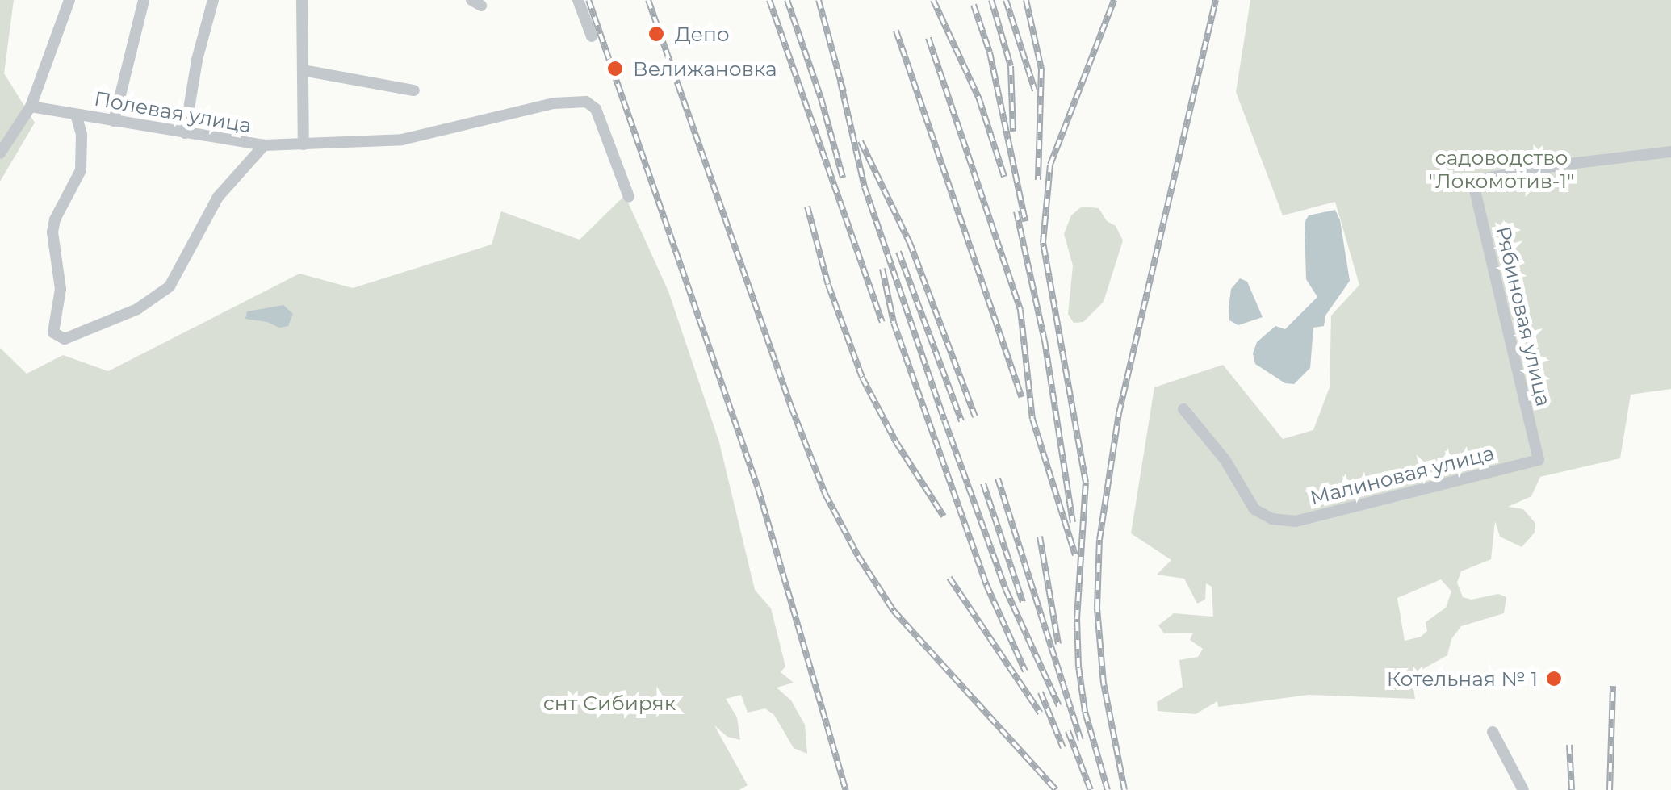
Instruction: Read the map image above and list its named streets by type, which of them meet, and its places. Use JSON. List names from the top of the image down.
{
  "streets": {
    "street": ["Полевая улица", "Рябиновая улица", "Малиновая улица"]
  },
  "crossings": [
    ["Рябиновая улица", "Малиновая улица"]
  ],
  "parks": ["садоводство \"Локомотив-1\"", "снт Сибиряк"],
  "places": ["Депо", "Велижановка", "Котельная № 1"]
}
